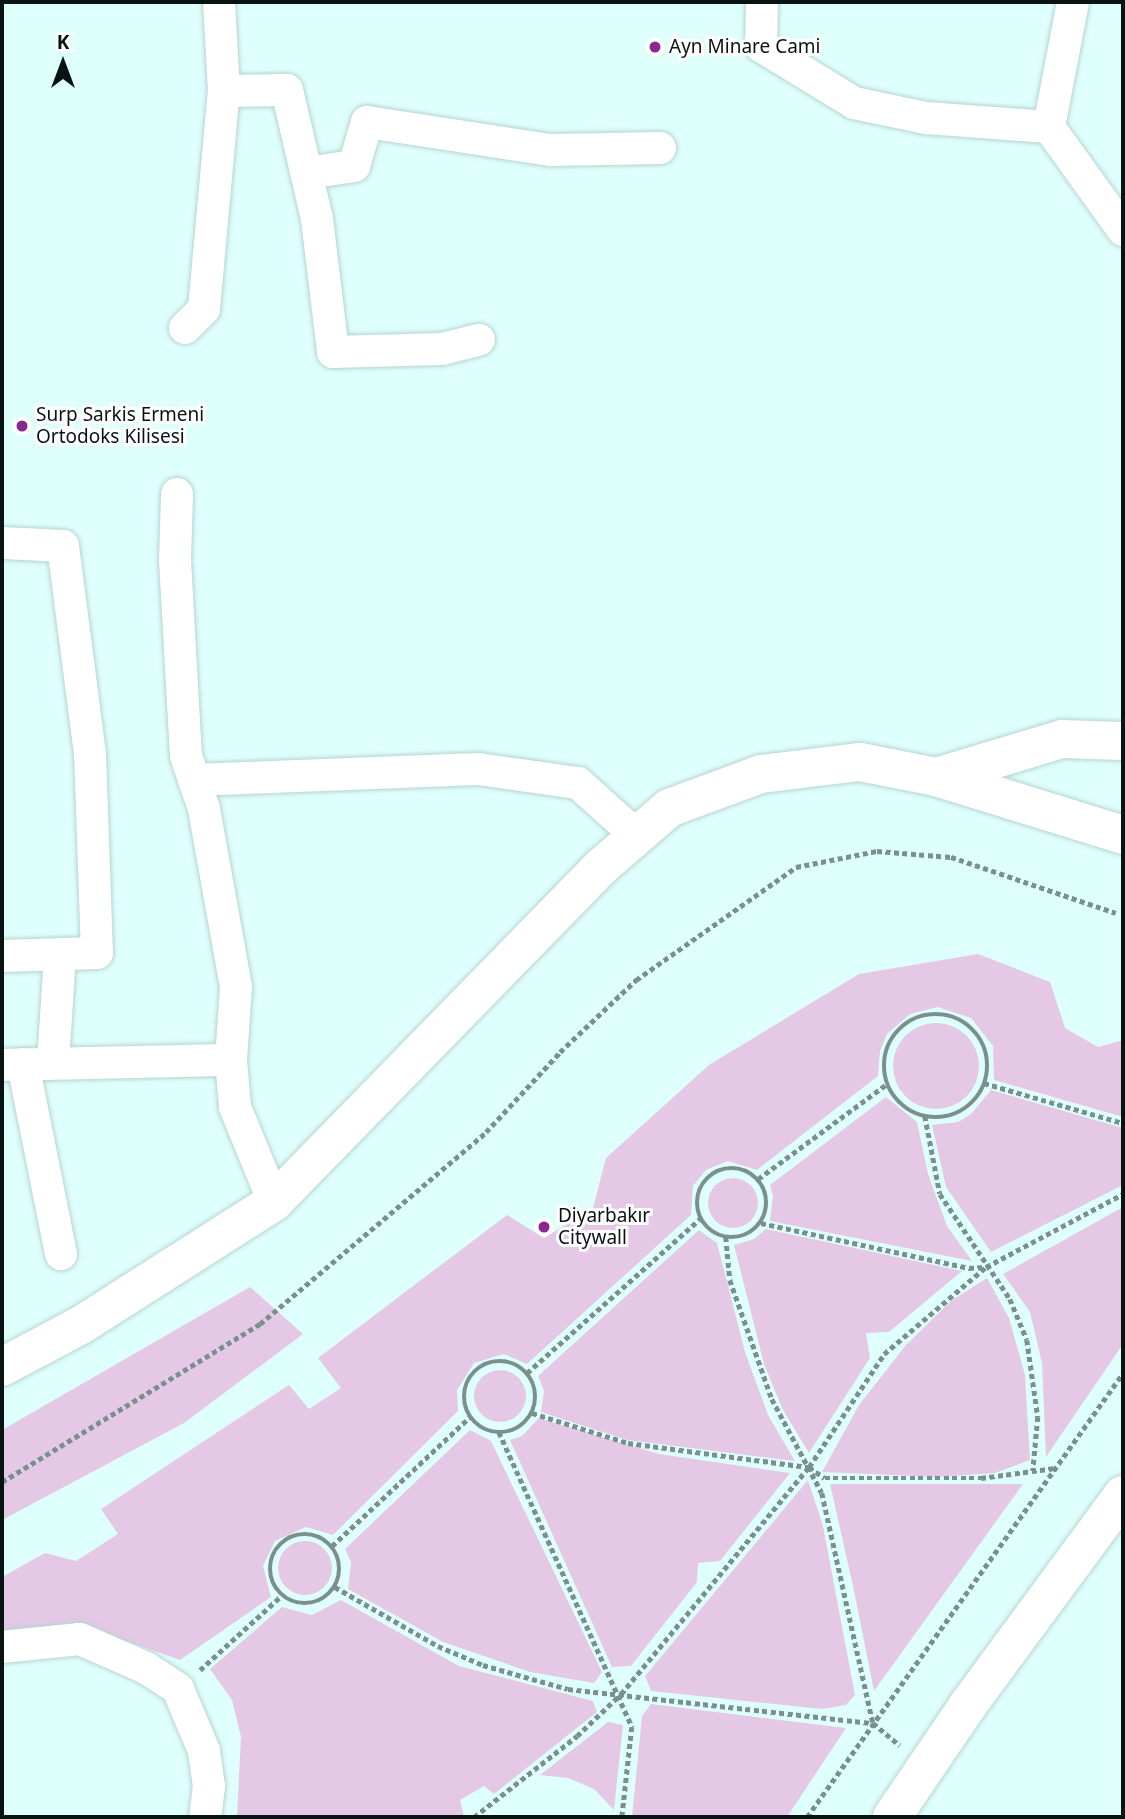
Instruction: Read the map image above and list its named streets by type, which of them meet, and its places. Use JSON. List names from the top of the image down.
{
  "places": ["Ayn Minare Cami", "Surp Sarkis Ermeni Ortodoks Kilisesi", "Diyarbakır Citywall"],
  "north": "top"
}
